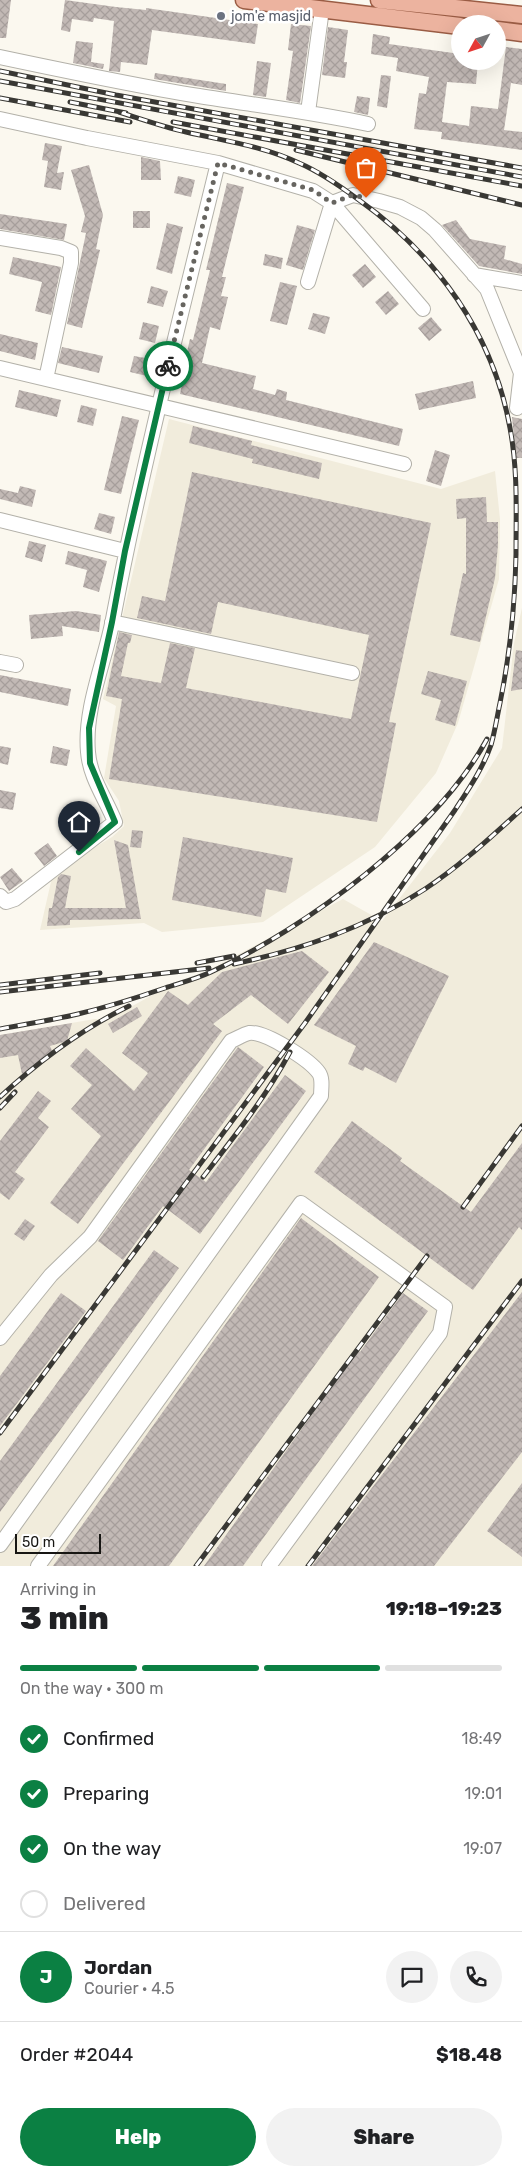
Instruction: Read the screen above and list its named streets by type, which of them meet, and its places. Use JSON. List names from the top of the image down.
{
  "places": ["jom'e masjid"],
  "scale_bar": "50 m",
  "north": "bottom left",
  "page": {
    "scale": "50 m",
    "heading": ["3 min", "Arriving in", "19:18–19:23"],
    "panel": [
      "Jordan",
      "Courier · 4.5",
      "Order #2044",
      "$18.48"
    ],
    "bar": "On the way · 300 m",
    "list": [
      ["Confirmed", "18:49"],
      ["Preparing", "19:01"],
      ["On the way", "19:07"],
      "Delivered"
    ],
    "round": "J",
    "buttons": ["Help", "Share"]
  }
}
